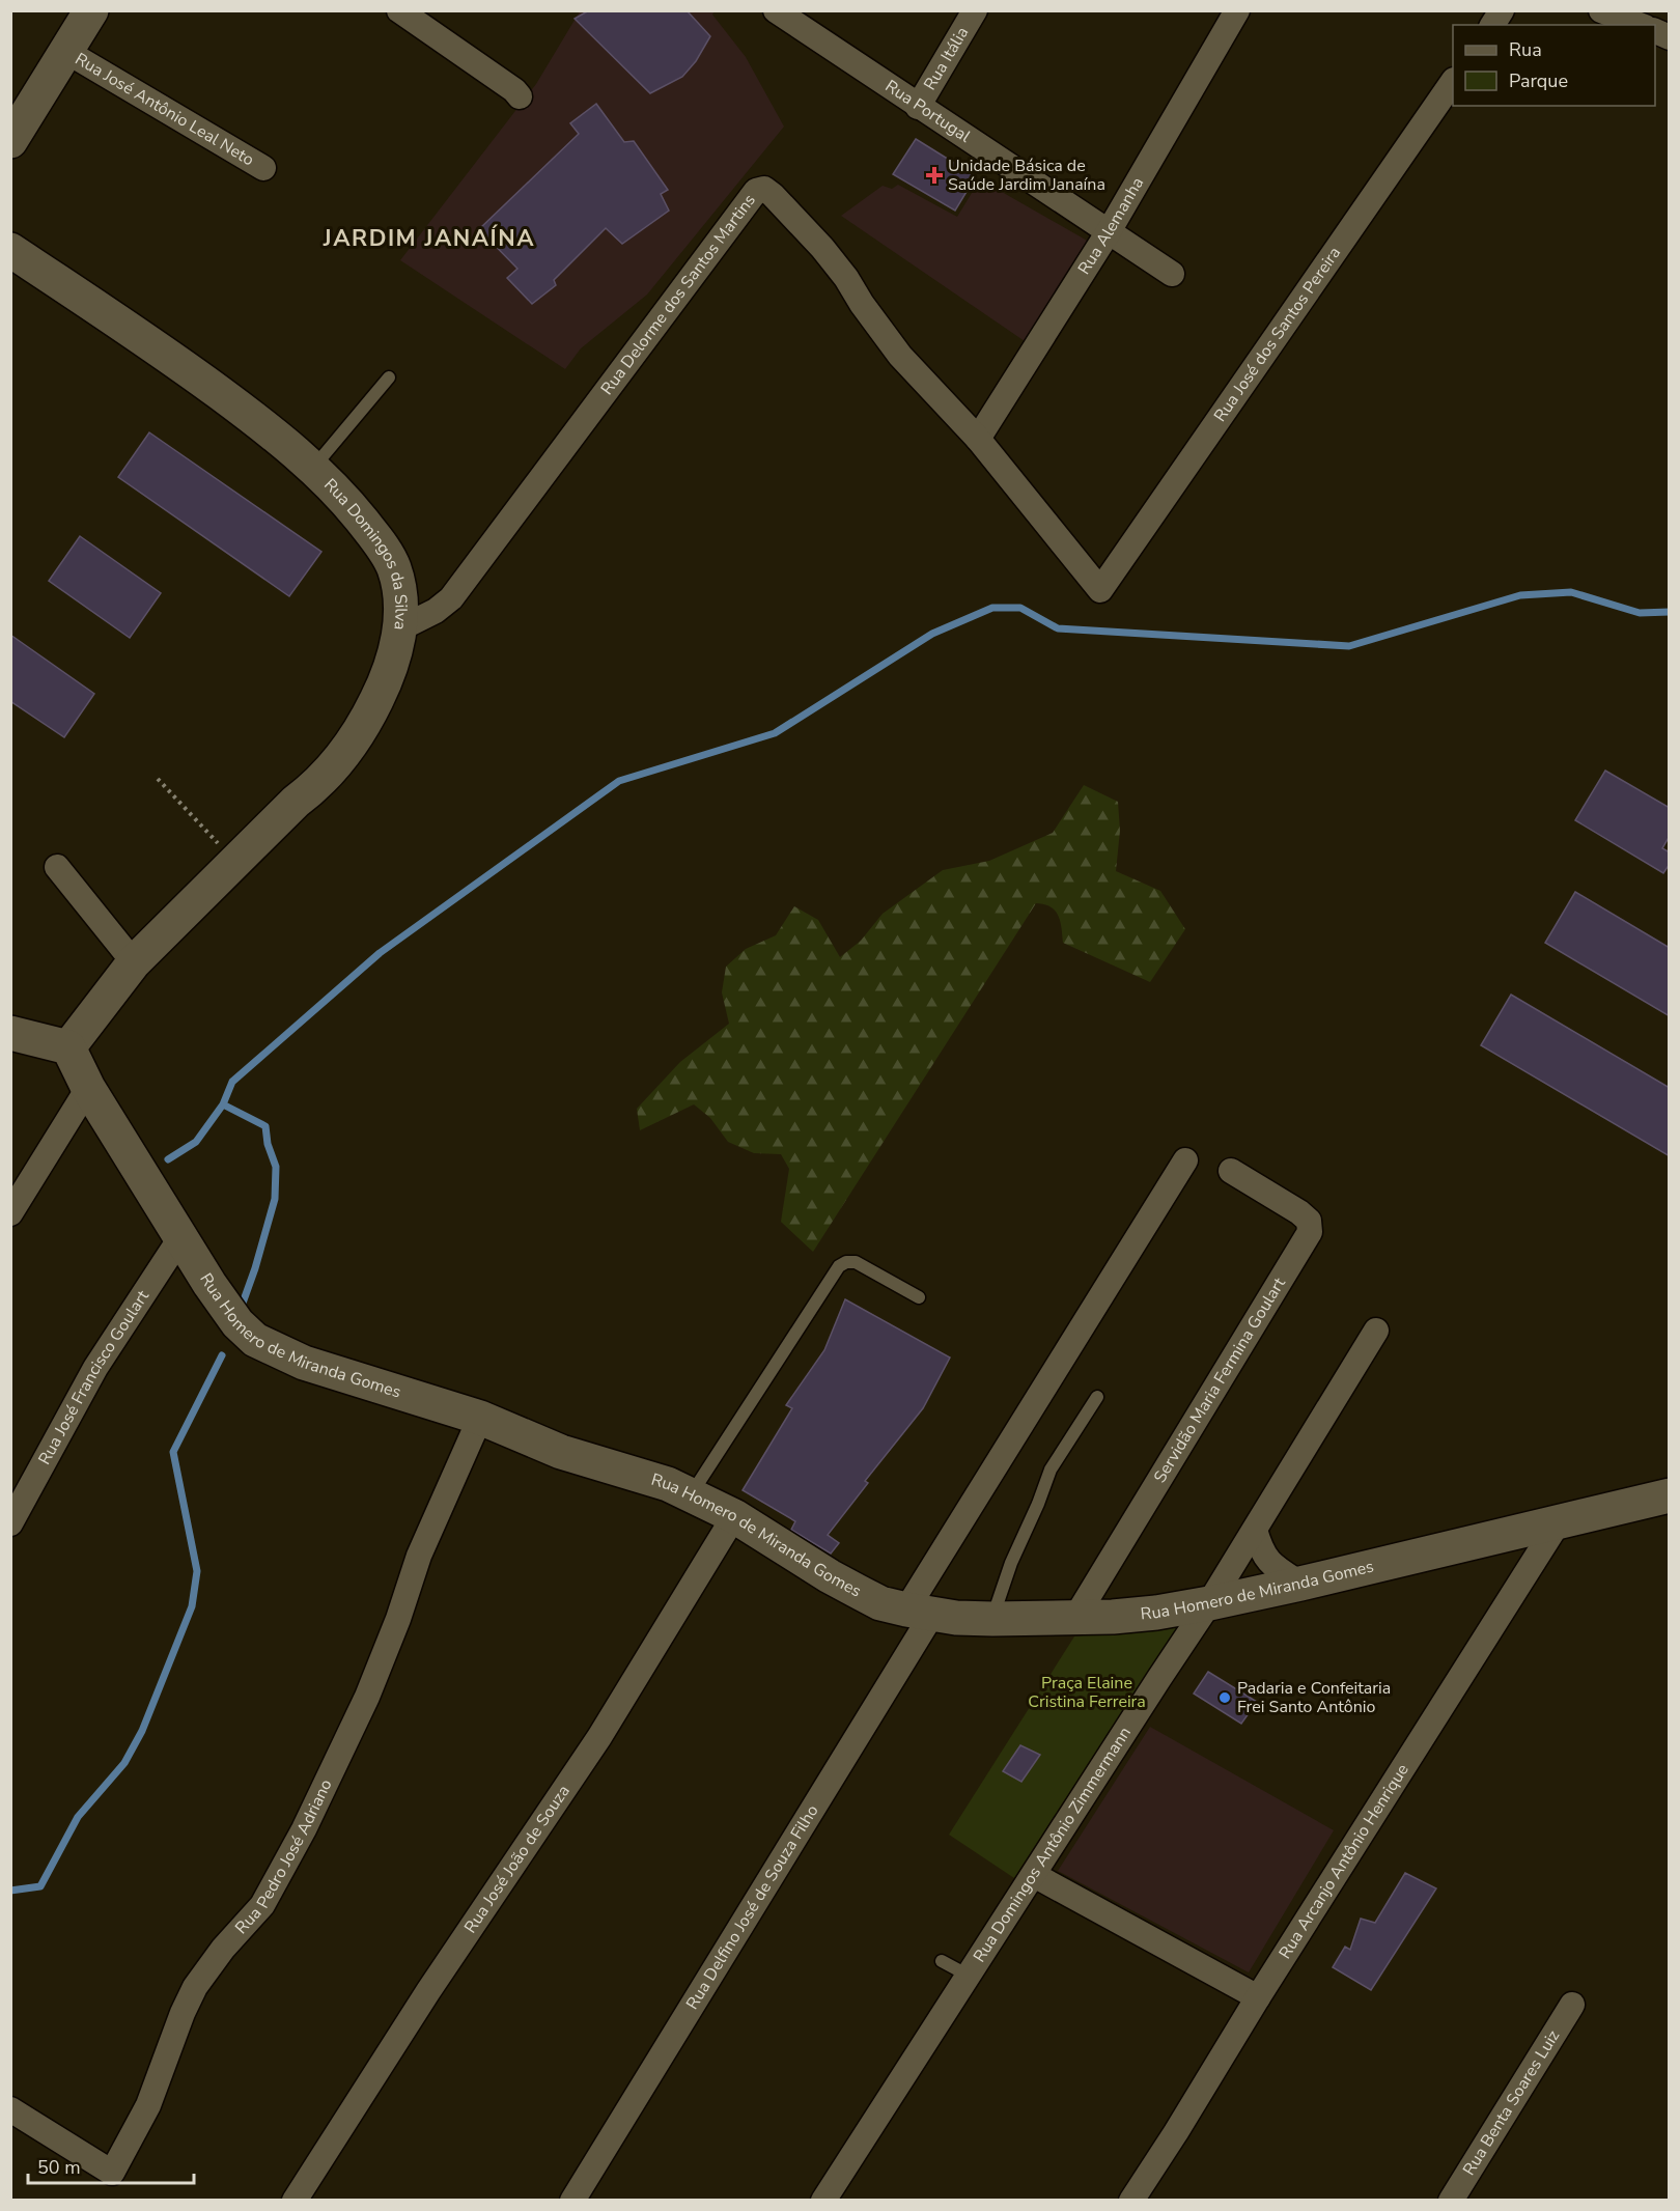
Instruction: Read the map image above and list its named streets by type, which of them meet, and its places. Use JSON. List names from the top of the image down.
{
  "streets": {
    "street": [
      "Rua Itália",
      "Rua José Antônio Leal Neto",
      "Rua Portugal",
      "Rua Alemanha",
      "Rua Delorme dos Santos Martins",
      "Rua José dos Santos Pereira",
      "Rua Domingos da Silva",
      "Rua Homero de Miranda Gomes",
      "Rua José Francisco Goulart",
      "Servidão Maria Fermina Goulart",
      "Rua Domingos Antônio Zimmermann",
      "Rua Pedro José Adriano",
      "Rua José João de Souza",
      "Rua Arcanjo Antônio Henrique",
      "Rua Delfino José de Souza Filho",
      "Rua Benta Soares Luiz"
    ]
  },
  "crossings": [
    ["Rua Itália", "Rua Portugal"],
    ["Rua Portugal", "Rua Alemanha"],
    ["Rua Alemanha", "Rua Delorme dos Santos Martins"],
    ["Rua Delorme dos Santos Martins", "Rua José dos Santos Pereira"],
    ["Rua Delorme dos Santos Martins", "Rua Domingos da Silva"],
    ["Rua Domingos da Silva", "Rua Homero de Miranda Gomes"],
    ["Rua Homero de Miranda Gomes", "Rua José Francisco Goulart"],
    ["Rua Homero de Miranda Gomes", "Servidão Maria Fermina Goulart"],
    ["Rua Homero de Miranda Gomes", "Rua Domingos Antônio Zimmermann"],
    ["Rua Homero de Miranda Gomes", "Rua Pedro José Adriano"],
    ["Rua Homero de Miranda Gomes", "Rua José João de Souza"],
    ["Rua Homero de Miranda Gomes", "Rua Arcanjo Antônio Henrique"],
    ["Rua Homero de Miranda Gomes", "Rua Delfino José de Souza Filho"]
  ],
  "districts": ["JARDIM JANAÍNA"],
  "parks": ["Praça Elaine Cristina Ferreira"],
  "places": {
    "health": ["Unidade Básica de Saúde Jardim Janaína"],
    "other": ["Padaria e Confeitaria Frei Santo Antônio"]
  },
  "legend": ["Rua", "Parque"],
  "scale_bar": "50 m"
}
